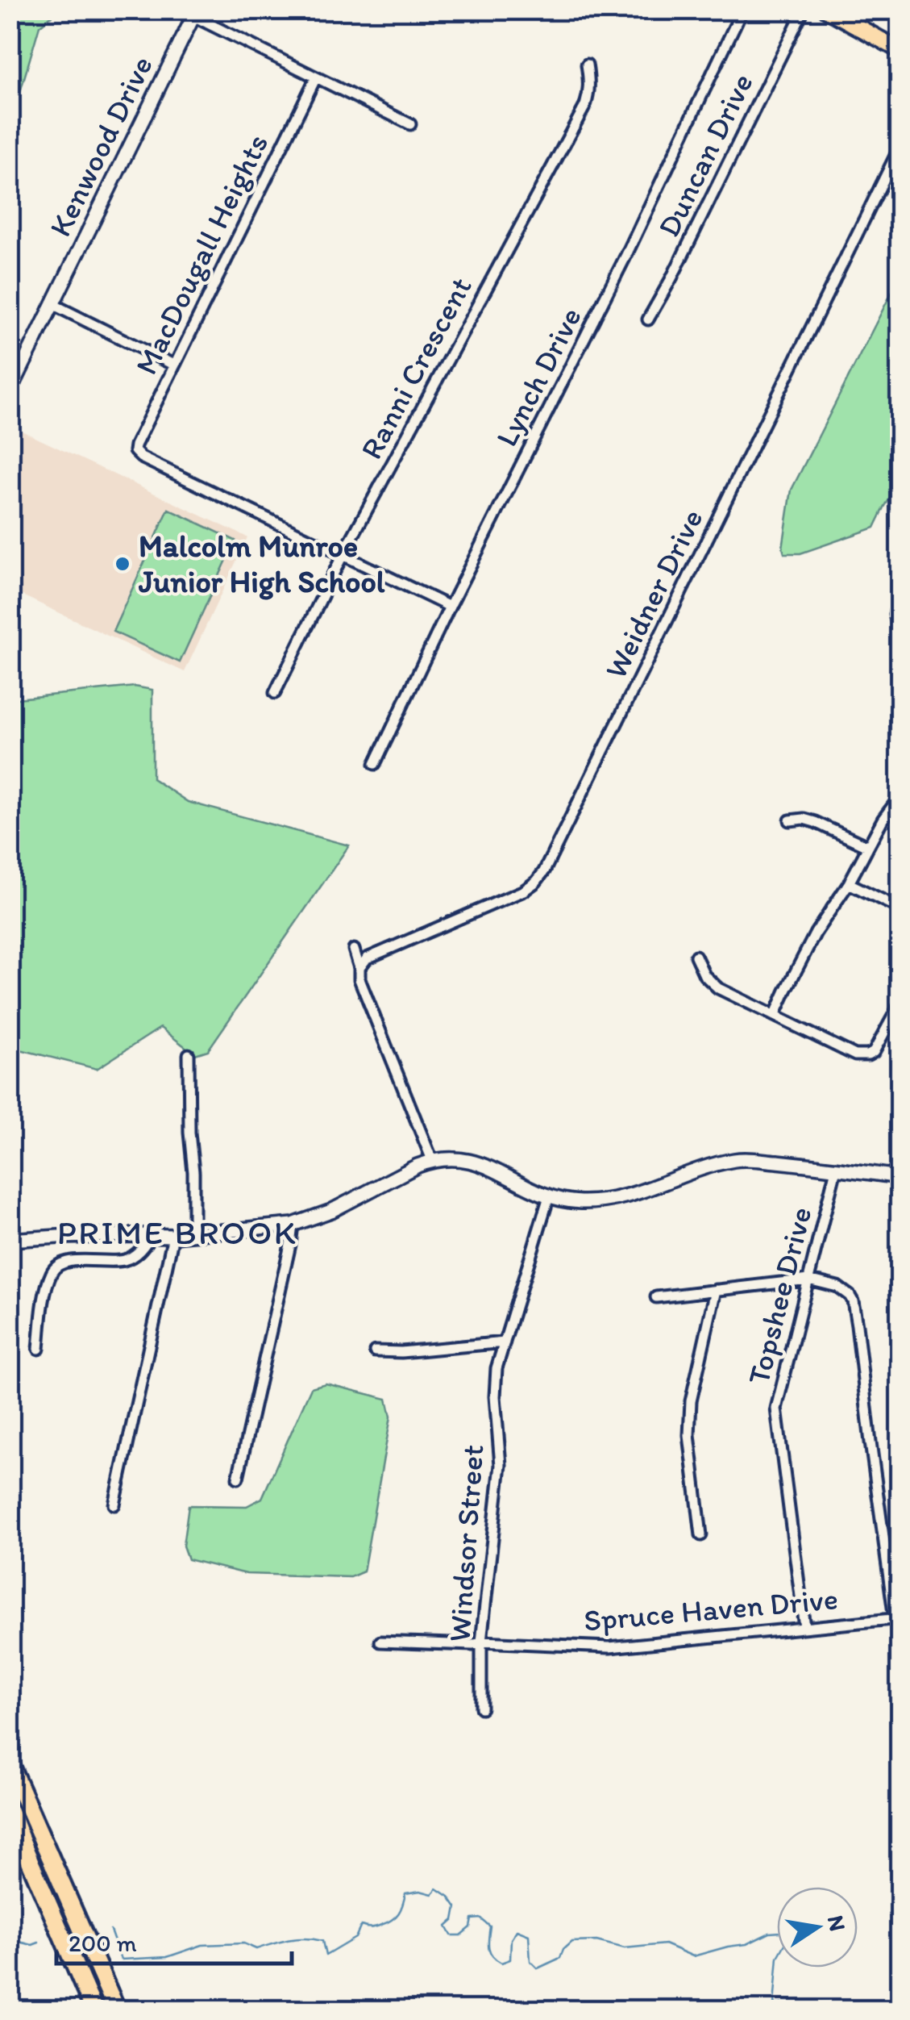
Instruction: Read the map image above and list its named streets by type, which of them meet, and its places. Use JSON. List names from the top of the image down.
{
  "streets": {
    "main road": ["Kenwood Drive"],
    "street": [
      "Duncan Drive",
      "MacDougall Heights",
      "Ranni Crescent",
      "Lynch Drive",
      "Weidner Drive",
      "Topshee Drive",
      "Windsor Street",
      "Spruce Haven Drive"
    ]
  },
  "crossings": [
    ["MacDougall Heights", "Ranni Crescent"],
    ["Topshee Drive", "Spruce Haven Drive"],
    ["Windsor Street", "Spruce Haven Drive"]
  ],
  "districts": ["PRIME BROOK"],
  "places": ["Malcolm Munroe Junior High School"],
  "scale_bar": "200 m",
  "north": "right"
}
